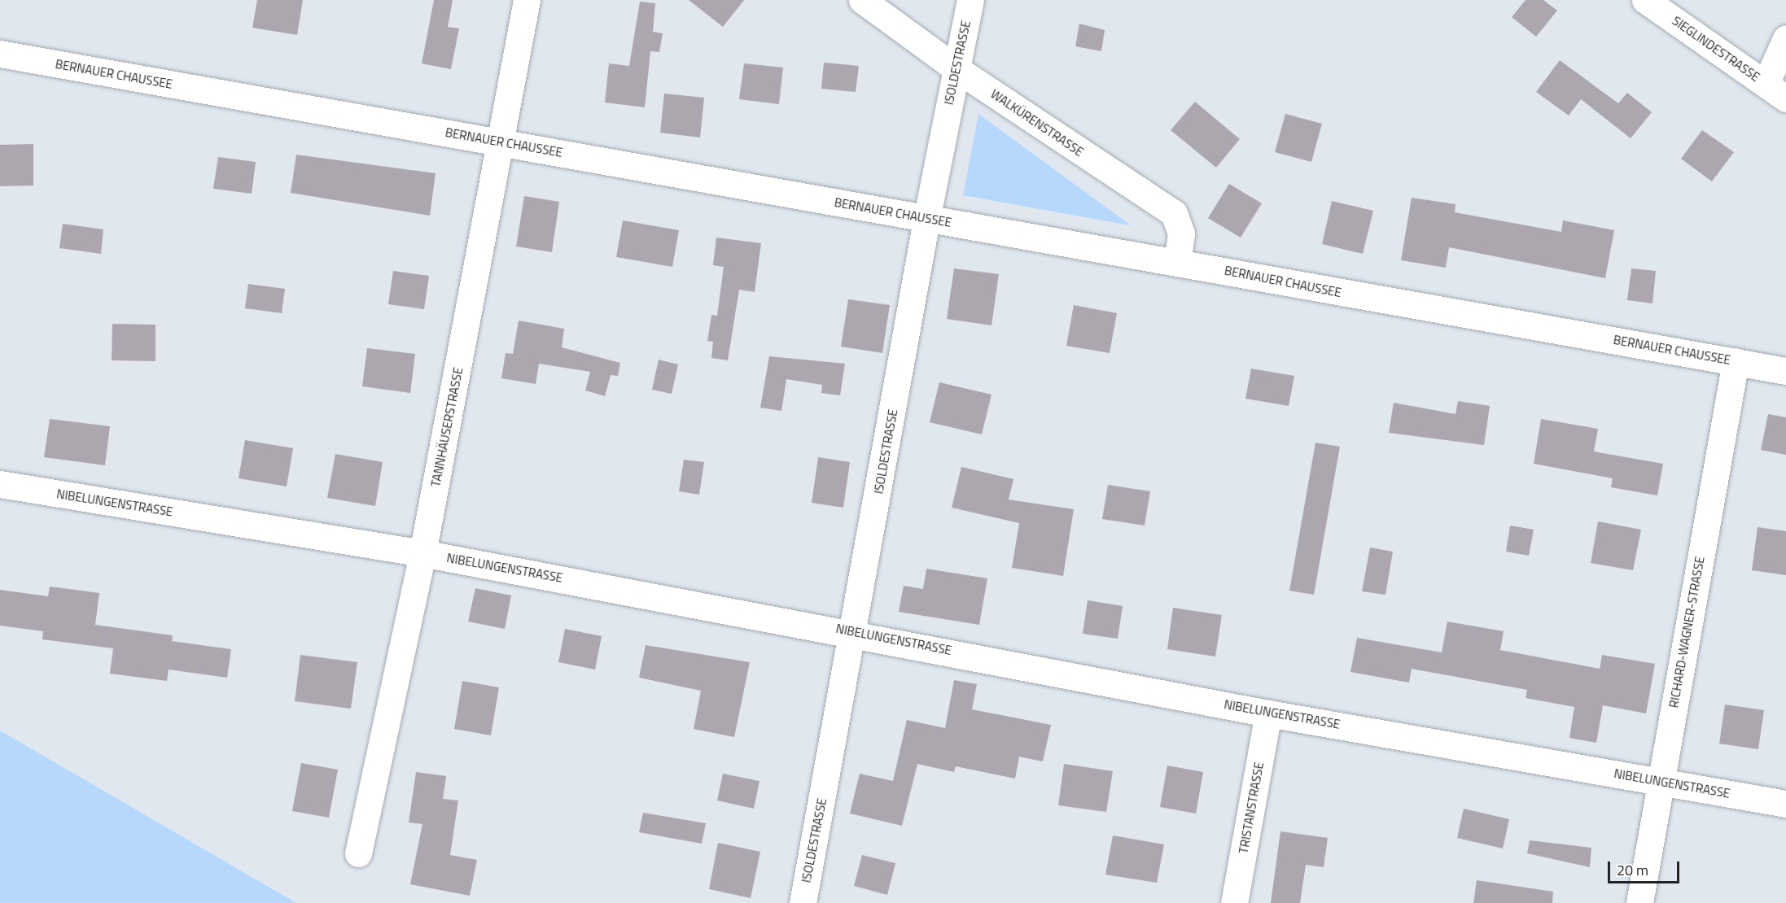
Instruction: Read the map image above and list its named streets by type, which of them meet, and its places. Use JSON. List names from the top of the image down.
{
  "streets": {
    "street": [
      "SIEGLINDESTRASSE",
      "ISOLDESTRASSE",
      "BERNAUER CHAUSSEE",
      "WALKÜRENSTRASSE",
      "TANNHÄUSERSTRASSE",
      "NIBELUNGENSTRASSE",
      "RICHARD-WAGNER-STRASSE",
      "TRISTANSTRASSE"
    ]
  },
  "crossings": [
    ["ISOLDESTRASSE", "BERNAUER CHAUSSEE"],
    ["ISOLDESTRASSE", "WALKÜRENSTRASSE"],
    ["ISOLDESTRASSE", "NIBELUNGENSTRASSE"],
    ["BERNAUER CHAUSSEE", "WALKÜRENSTRASSE"],
    ["BERNAUER CHAUSSEE", "TANNHÄUSERSTRASSE"],
    ["BERNAUER CHAUSSEE", "RICHARD-WAGNER-STRASSE"],
    ["TANNHÄUSERSTRASSE", "NIBELUNGENSTRASSE"],
    ["NIBELUNGENSTRASSE", "RICHARD-WAGNER-STRASSE"],
    ["NIBELUNGENSTRASSE", "TRISTANSTRASSE"]
  ],
  "scale_bar": "20 m"
}
